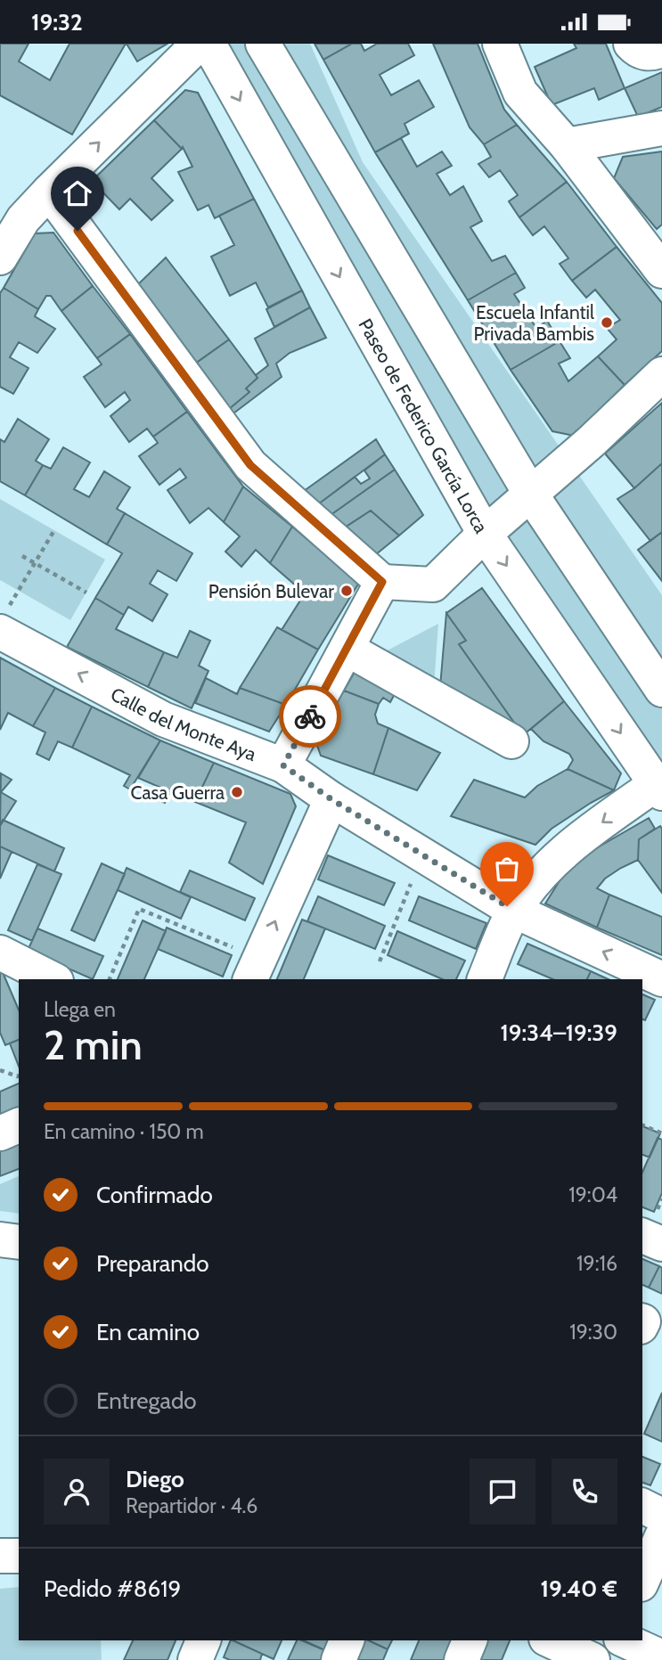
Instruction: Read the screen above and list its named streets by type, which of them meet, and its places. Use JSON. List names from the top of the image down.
{
  "streets": {
    "street": ["Paseo de Federico García Lorca", "Calle del Monte Aya"]
  },
  "places": ["Escuela Infantil Privada Bambis", "Pensión Bulevar", "Casa Guerra"],
  "page": {
    "status": "19:32",
    "heading": ["2 min", "Llega en", "19:34–19:39"],
    "panel": [
      "Diego",
      "Repartidor · 4.6",
      "Pedido #8619",
      "19.40 €"
    ],
    "bar": "En camino · 150 m",
    "list": [
      ["Confirmado", "19:04"],
      ["Preparando", "19:16"],
      ["En camino", "19:30"],
      "Entregado"
    ]
  }
}
